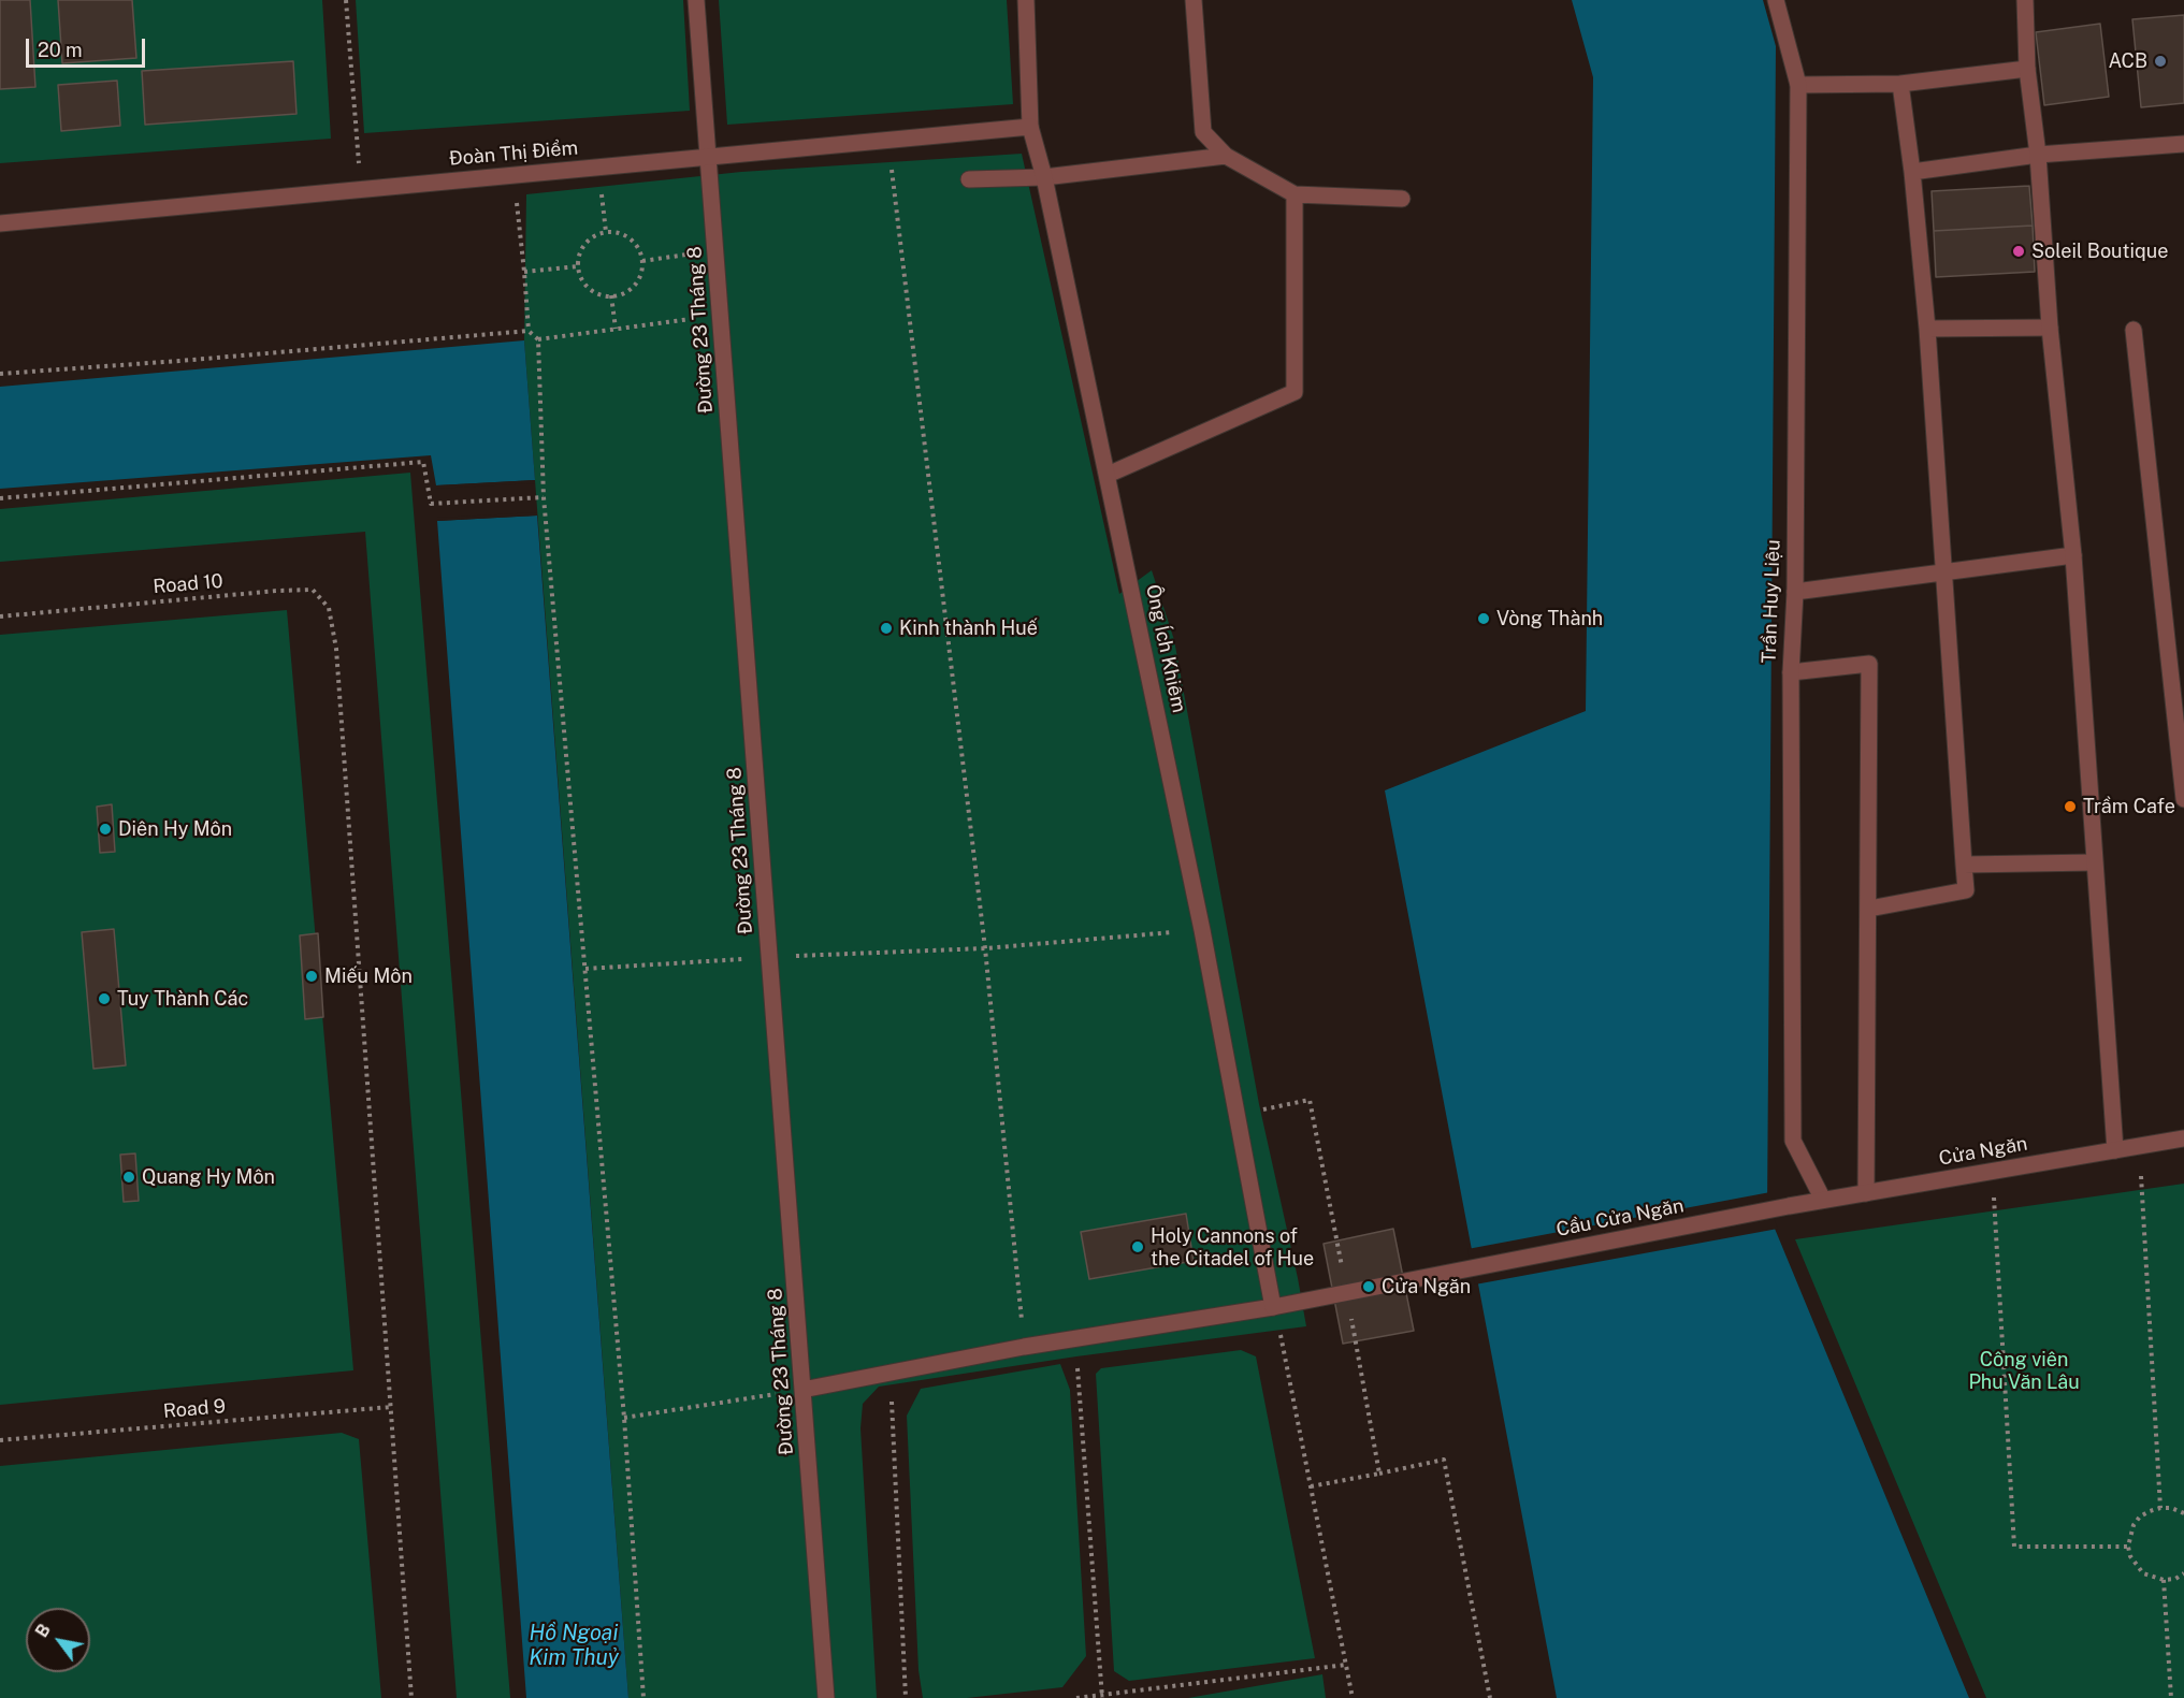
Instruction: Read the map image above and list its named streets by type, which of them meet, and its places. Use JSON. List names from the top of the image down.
{
  "streets": {
    "street": [
      "Đoàn Thị Điểm",
      "Đường 23 Tháng 8",
      "Trần Huy Liệu",
      "Ông Ích Khiêm",
      "Cửa Ngăn",
      "Cầu Cửa Ngăn"
    ],
    "path": ["Road 10", "Road 9"]
  },
  "crossings": [
    ["Đoàn Thị Điểm", "Đường 23 Tháng 8"],
    ["Đoàn Thị Điểm", "Ông Ích Khiêm"],
    ["Road 10", "Road 9"],
    ["Trần Huy Liệu", "Cửa Ngăn"],
    ["Ông Ích Khiêm", "Cầu Cửa Ngăn"],
    ["Cửa Ngăn", "Cầu Cửa Ngăn"]
  ],
  "water": ["Hồ Ngoại Kim Thuỷ"],
  "parks": ["Công viên Phu Văn Lâu"],
  "places": [
    "ACB",
    "Soleil Boutique",
    "Vòng Thành",
    "Kinh thành Huế",
    "Trầm Cafe",
    "Diên Hy Môn",
    "Miếu Môn",
    "Tuy Thành Các",
    "Quang Hy Môn",
    "Holy Cannons of the Citadel of Hue",
    "Cửa Ngăn"
  ],
  "scale_bar": "20 m",
  "north": "top left"
}
